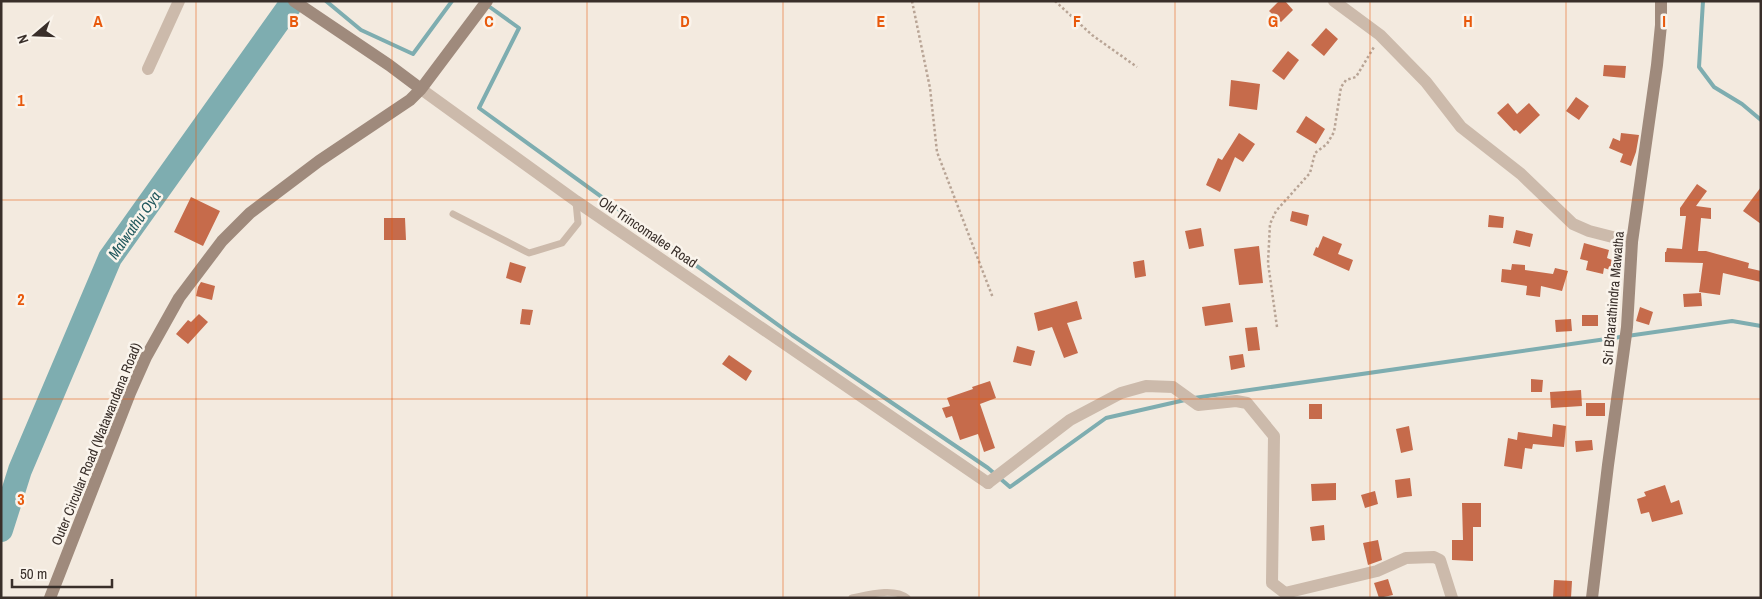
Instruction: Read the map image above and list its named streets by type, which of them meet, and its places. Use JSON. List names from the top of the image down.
{
  "streets": {
    "main road": ["Old Trincomalee Road", "Sri Bharathindra Mawatha", "Outer Circular Road (Watawandana Road)"]
  },
  "crossings": [
    ["Old Trincomalee Road", "Outer Circular Road (Watawandana Road)"]
  ],
  "water": ["Malwathu Oya"],
  "scale_bar": "50 m",
  "north": "left",
  "grid": {
    "columns": [
      "A",
      "B",
      "C",
      "D",
      "E",
      "F",
      "G",
      "H",
      "I"
    ],
    "rows": ["1", "2", "3"]
  }
}
